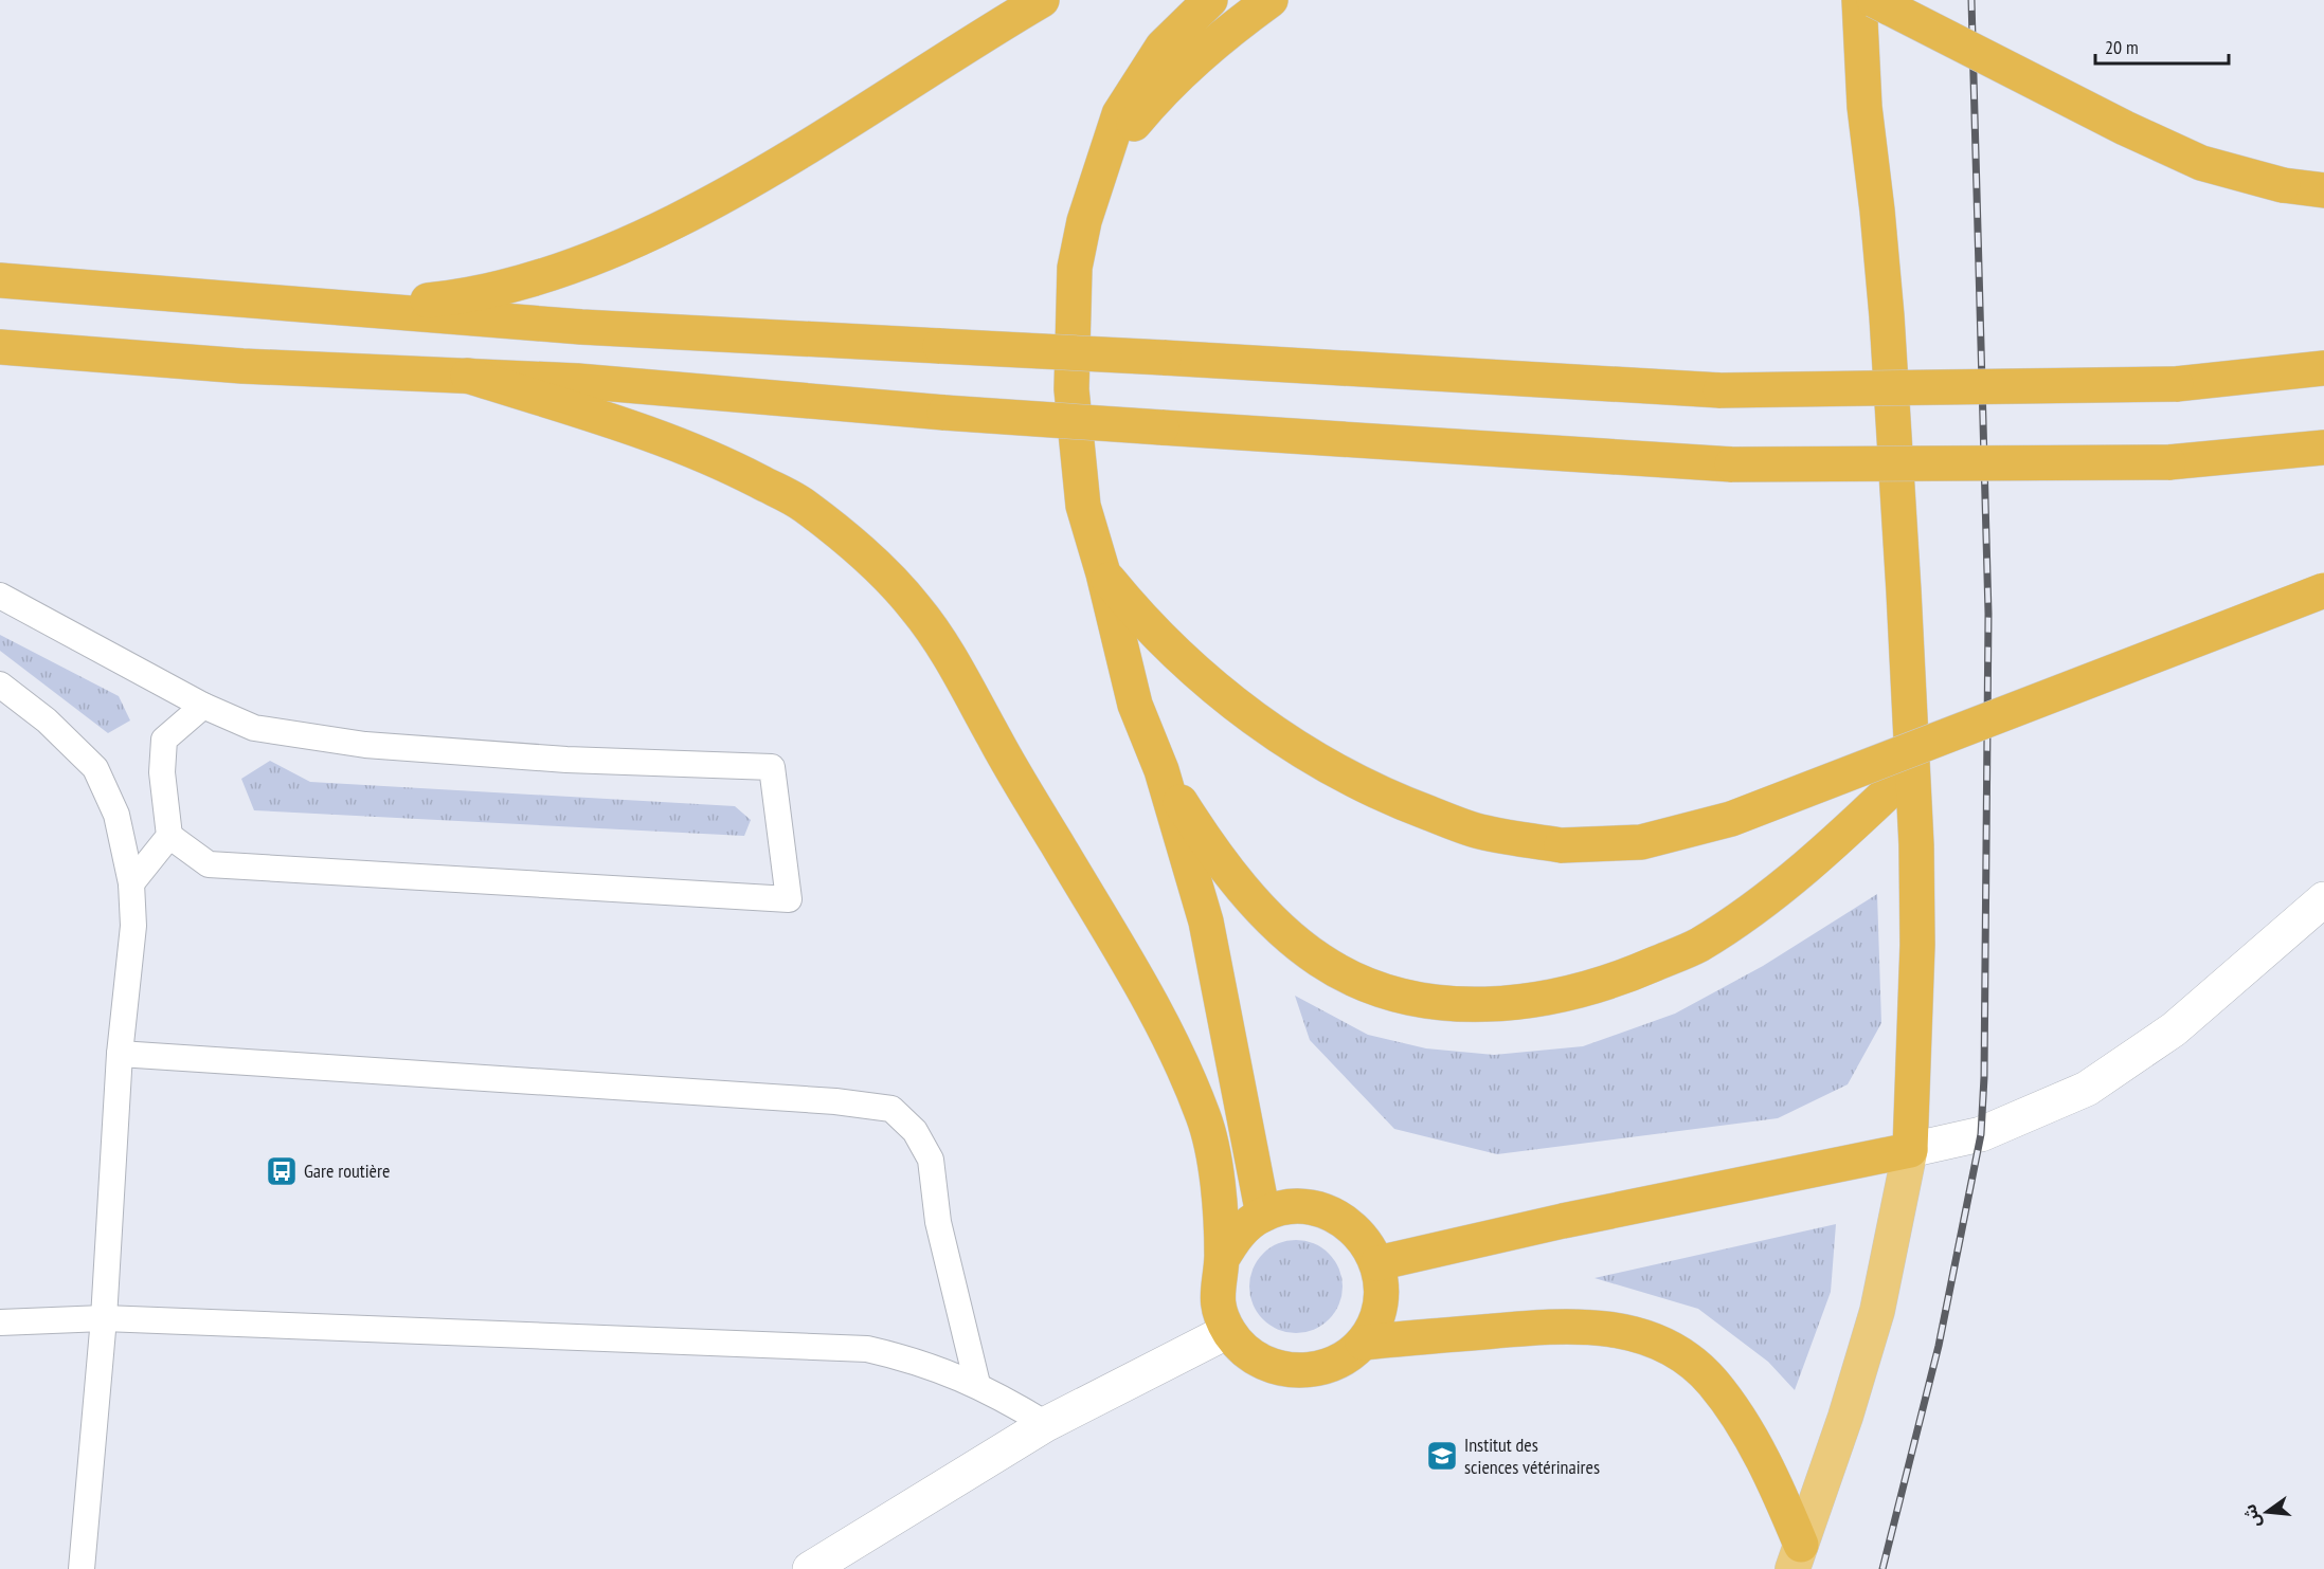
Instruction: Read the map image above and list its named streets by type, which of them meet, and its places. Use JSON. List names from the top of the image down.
{
  "places": {
    "bus stop": ["Gare routière"],
    "school or university": ["Institut des sciences vétérinaires"]
  },
  "scale_bar": "20 m",
  "north": "left"
}
